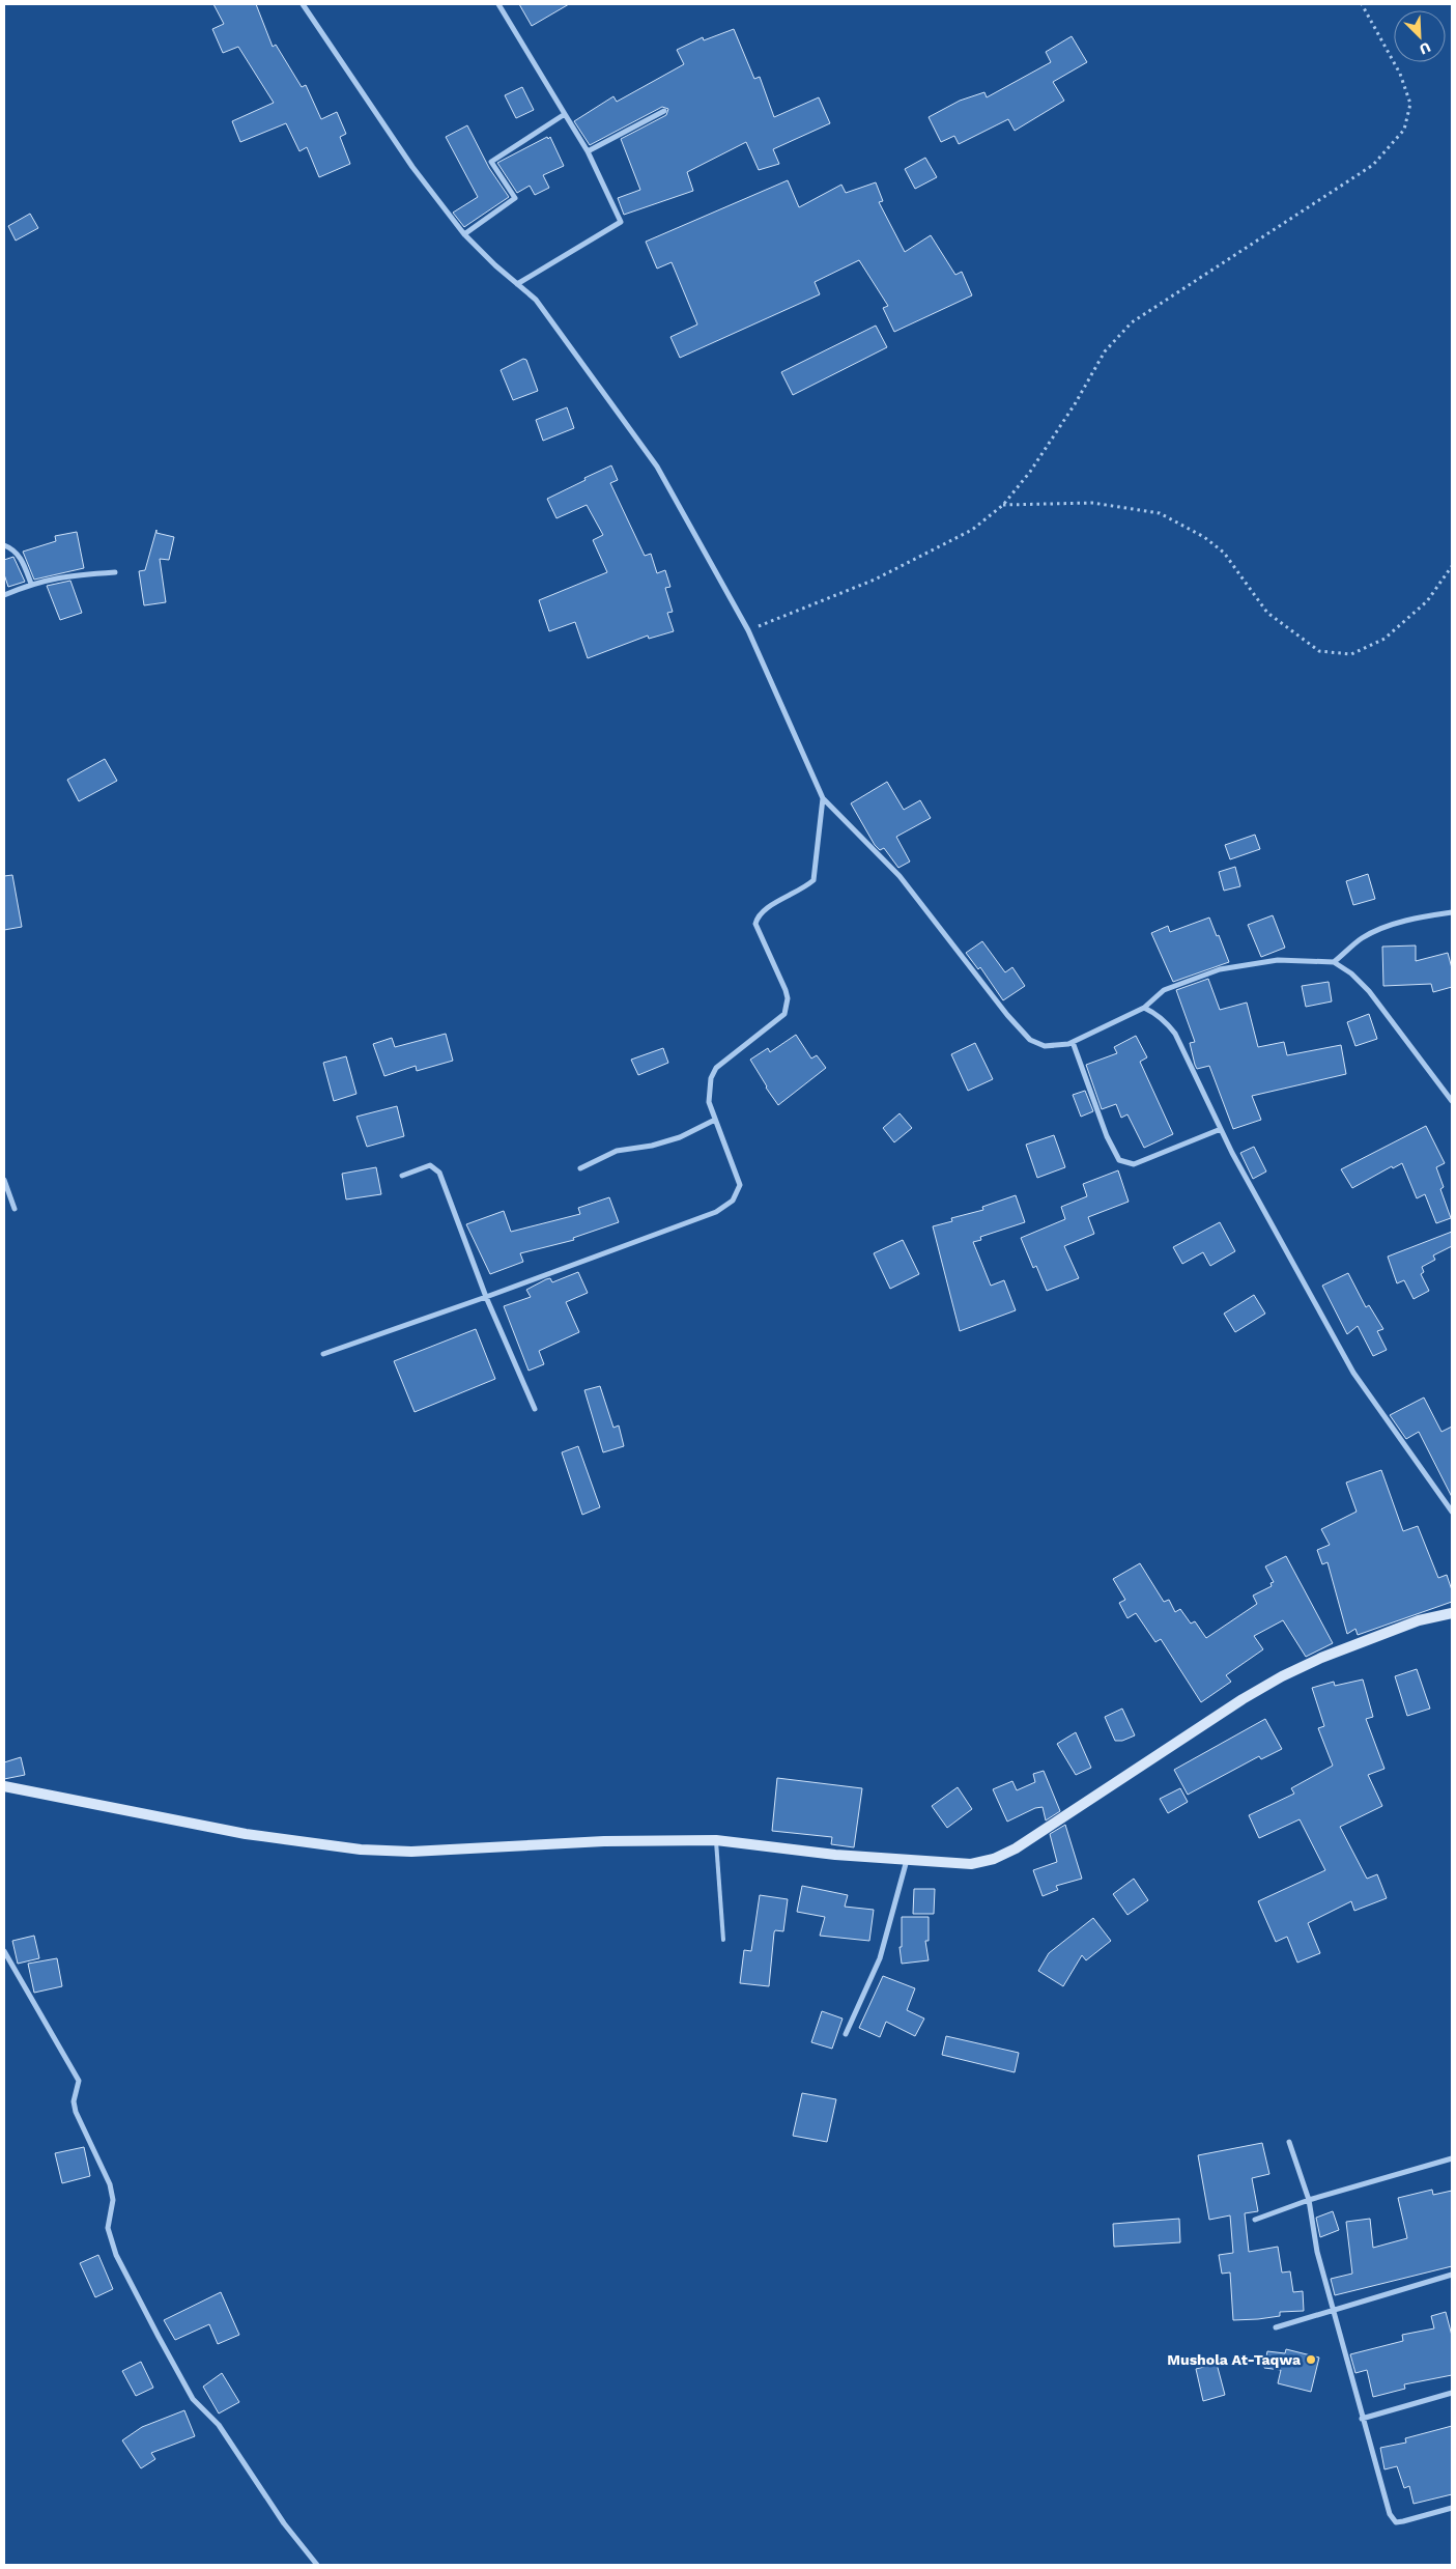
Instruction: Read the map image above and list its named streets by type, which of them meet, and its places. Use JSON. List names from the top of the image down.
{
  "places": ["Mushola At-Taqwa"],
  "north": "bottom right"
}
